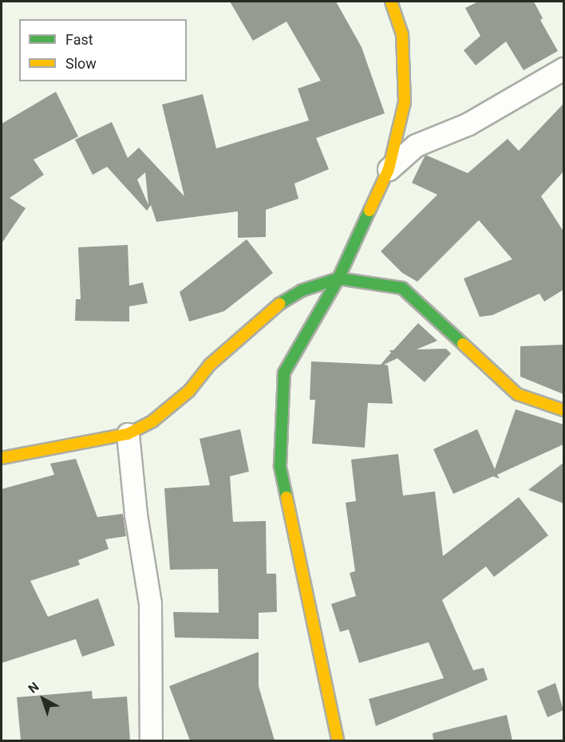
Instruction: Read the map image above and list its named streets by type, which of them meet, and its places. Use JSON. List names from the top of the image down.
{
  "legend": ["Fast", "Slow"],
  "north": "top left"
}
